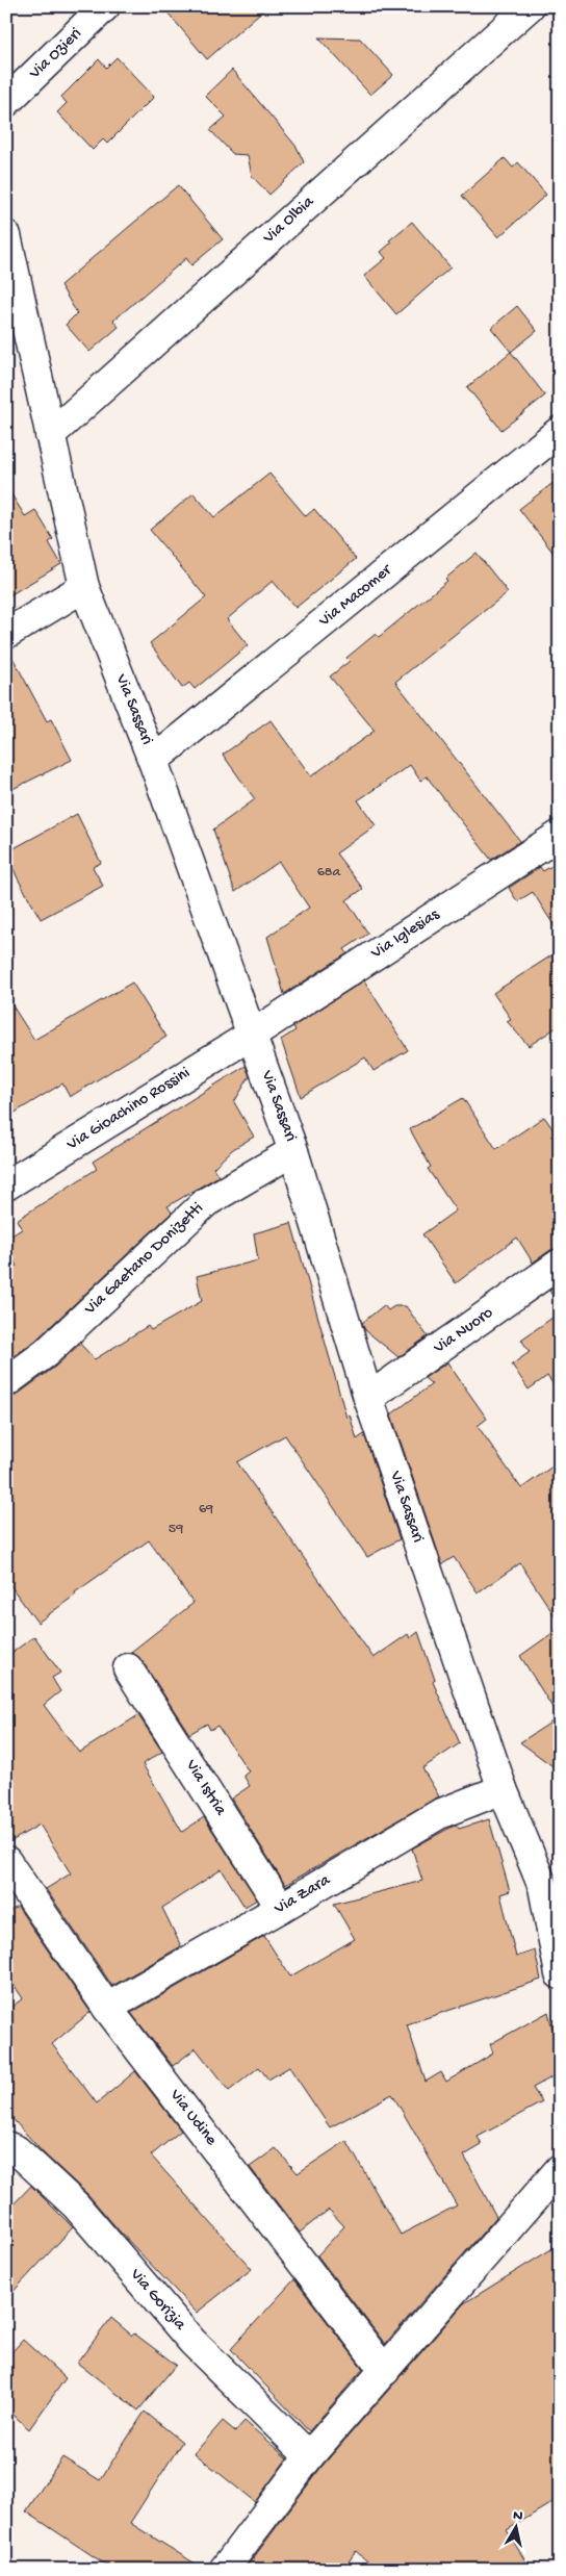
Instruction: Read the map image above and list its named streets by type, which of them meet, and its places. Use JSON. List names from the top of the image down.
{
  "streets": {
    "street": [
      "Via Ozieri",
      "Via Olbia",
      "Via Macomer",
      "Via Sassari",
      "Via Iglesias",
      "Via Gioachino Rossini",
      "Via Gaetano Donizetti",
      "Via Nuoro",
      "Via Istria",
      "Via Zara",
      "Via Udine",
      "Via Gorizia"
    ]
  },
  "crossings": [
    ["Via Olbia", "Via Sassari"],
    ["Via Macomer", "Via Sassari"],
    ["Via Sassari", "Via Iglesias"],
    ["Via Sassari", "Via Gioachino Rossini"],
    ["Via Sassari", "Via Gaetano Donizetti"],
    ["Via Sassari", "Via Nuoro"],
    ["Via Sassari", "Via Zara"],
    ["Via Iglesias", "Via Gioachino Rossini"],
    ["Via Istria", "Via Zara"],
    ["Via Zara", "Via Udine"]
  ],
  "house_numbers": ["68a", "69", "59"],
  "north": "top"
}
